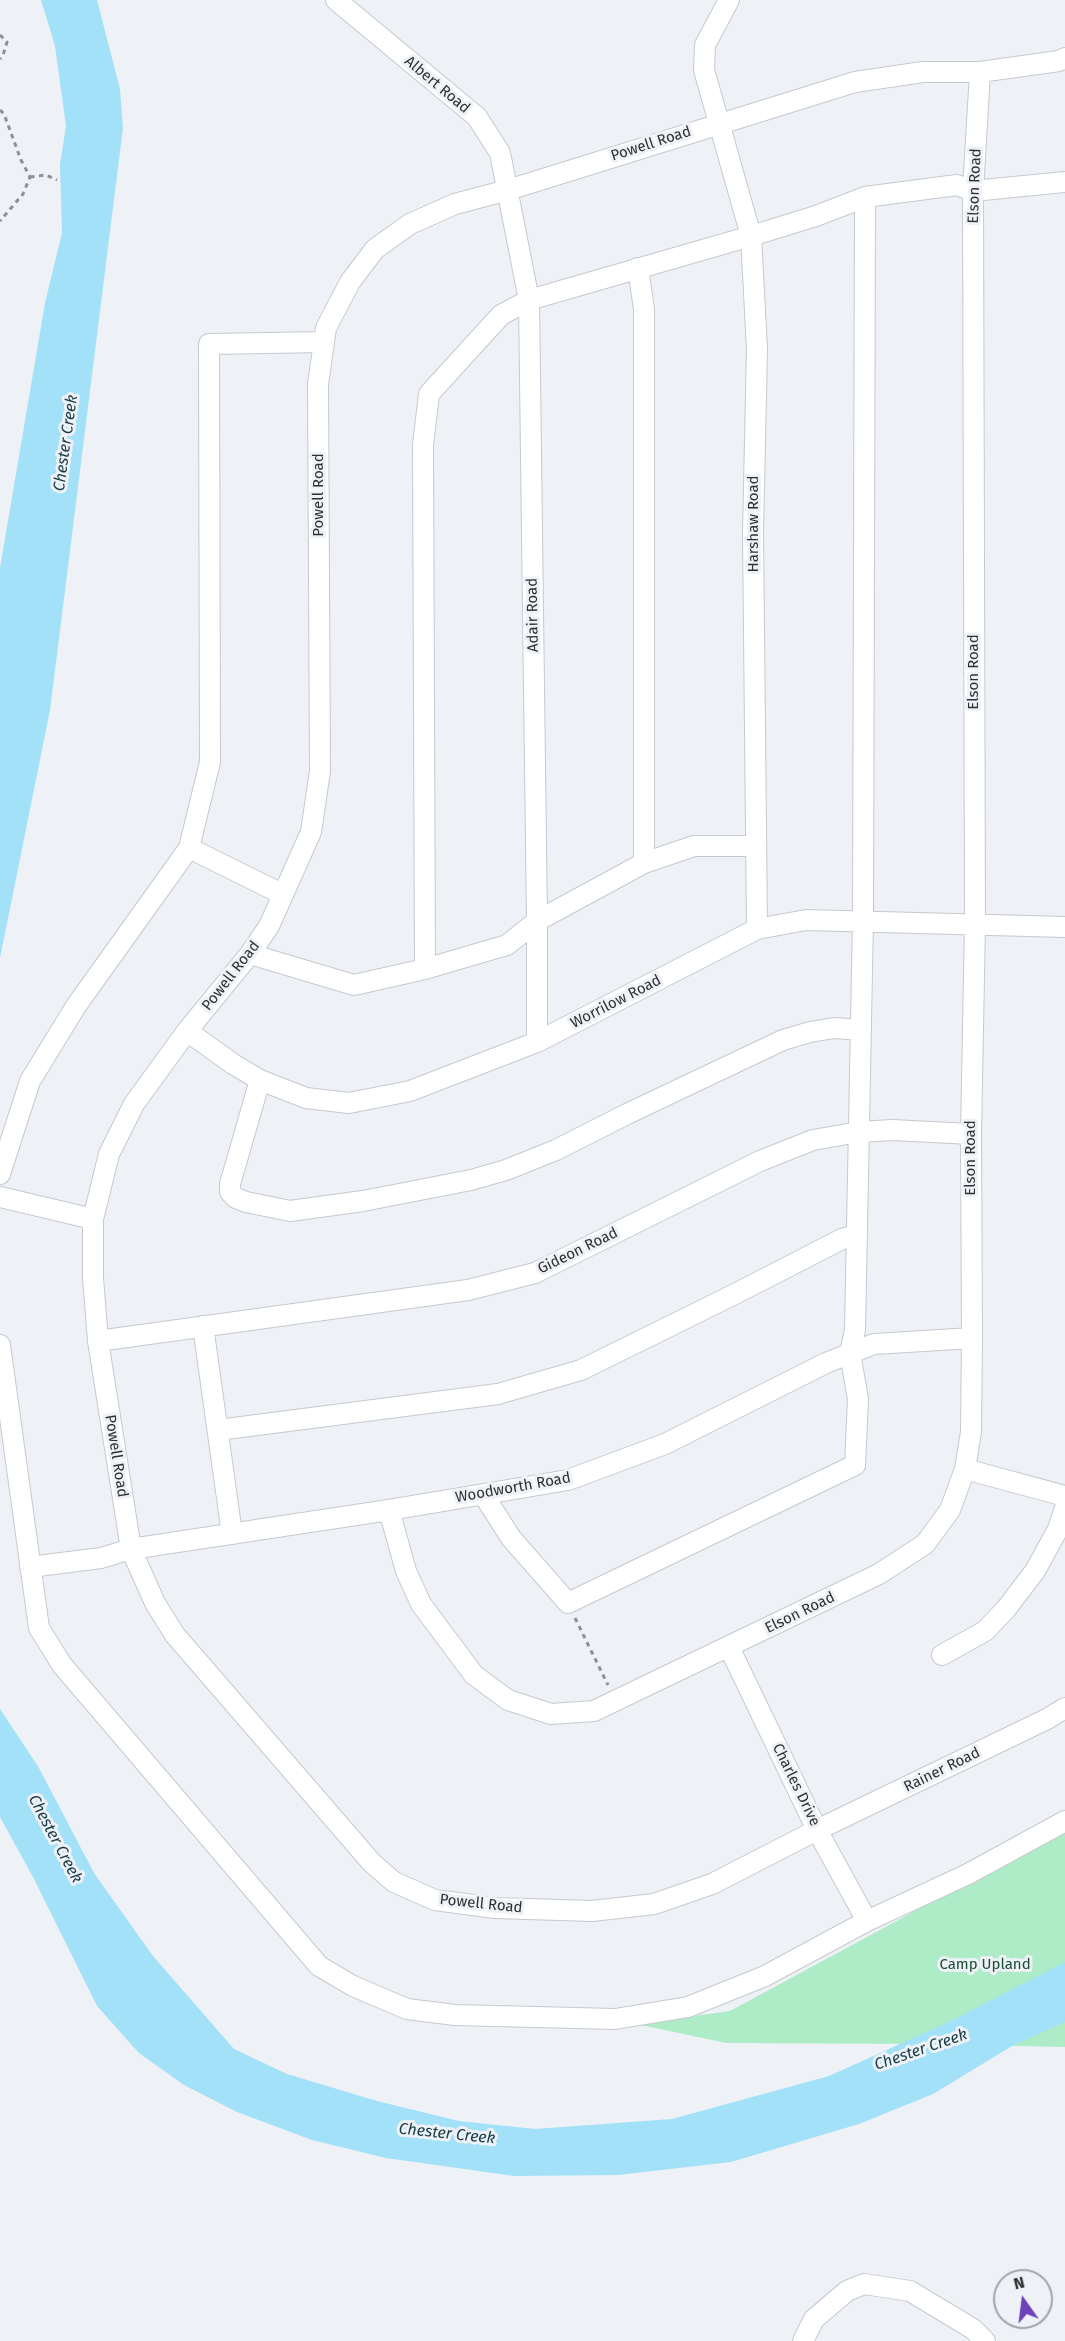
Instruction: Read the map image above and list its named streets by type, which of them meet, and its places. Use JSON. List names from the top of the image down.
{
  "streets": {
    "street": [
      "Albert Road",
      "Powell Road",
      "Elson Road",
      "Harshaw Road",
      "Adair Road",
      "Worrilow Road",
      "Gideon Road",
      "Woodworth Road",
      "Rainer Road",
      "Charles Drive"
    ]
  },
  "crossings": [
    ["Albert Road", "Powell Road"],
    ["Albert Road", "Adair Road"],
    ["Powell Road", "Elson Road"],
    ["Powell Road", "Harshaw Road"],
    ["Powell Road", "Adair Road"],
    ["Powell Road", "Worrilow Road"],
    ["Powell Road", "Gideon Road"],
    ["Powell Road", "Woodworth Road"],
    ["Powell Road", "Rainer Road"],
    ["Powell Road", "Charles Drive"],
    ["Elson Road", "Worrilow Road"],
    ["Elson Road", "Gideon Road"],
    ["Elson Road", "Woodworth Road"],
    ["Elson Road", "Charles Drive"],
    ["Harshaw Road", "Worrilow Road"],
    ["Adair Road", "Worrilow Road"],
    ["Rainer Road", "Charles Drive"]
  ],
  "water": ["Chester Creek"],
  "parks": ["Camp Upland"],
  "north": "top"
}
